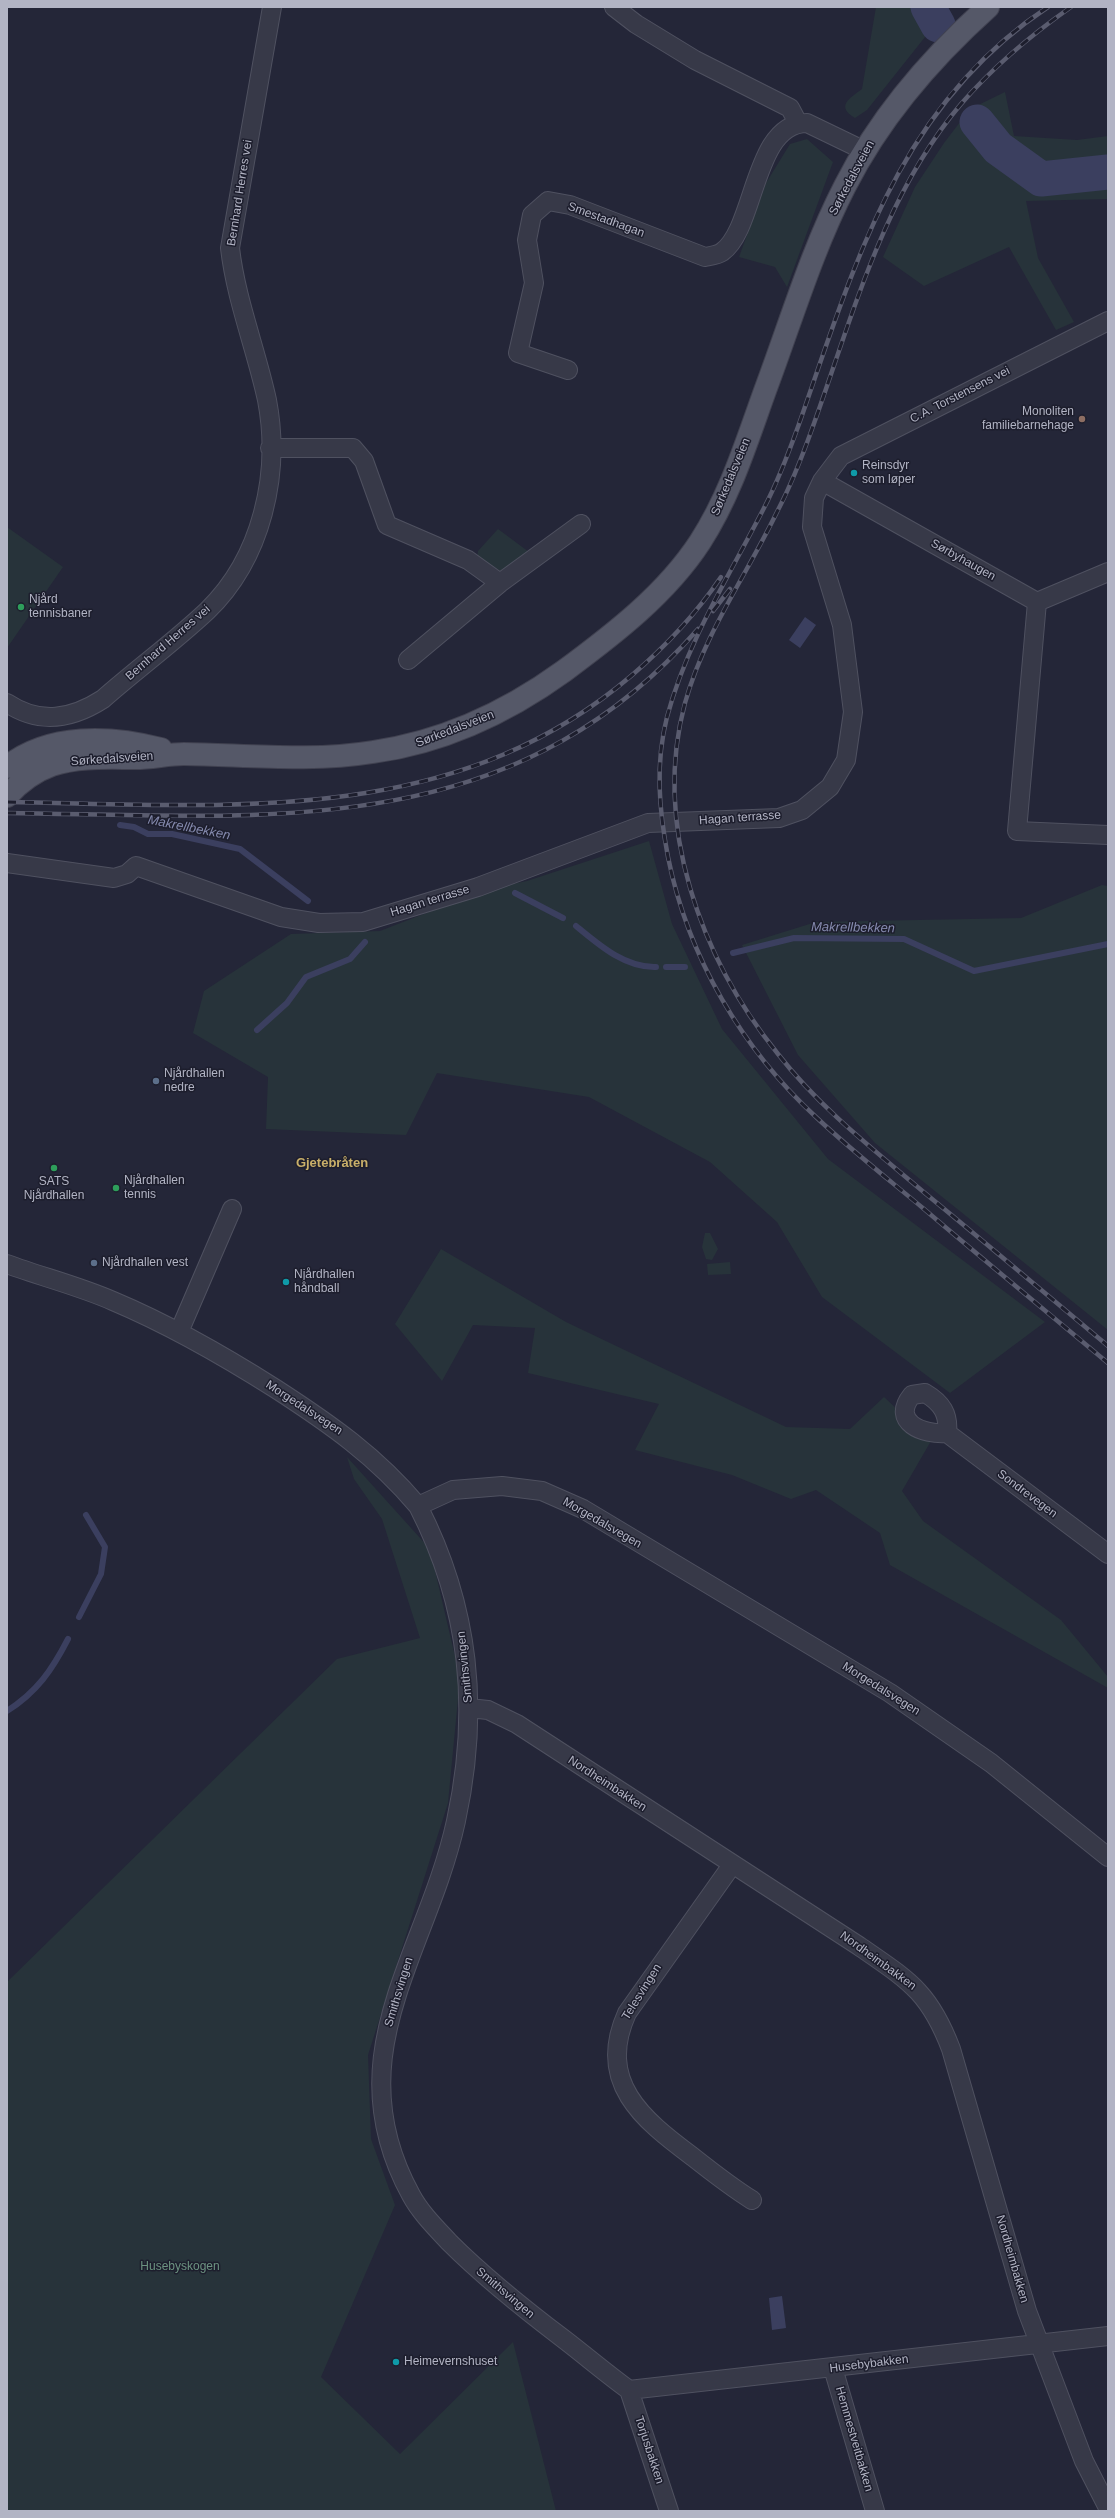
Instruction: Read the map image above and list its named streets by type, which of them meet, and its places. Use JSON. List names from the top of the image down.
{
  "streets": {
    "main road": ["Sørkedalsveien"],
    "street": [
      "Bernhard Herres vei",
      "Smestadhagan",
      "C.A. Torstensens vei",
      "Sørbyhaugen",
      "Hagan terrasse",
      "Morgedalsvegen",
      "Sondrevegen",
      "Smithsvingen",
      "Nordheimbakken",
      "Telesvingen",
      "Husebybakken",
      "Hemmestveitbakken",
      "Torjusbakken"
    ]
  },
  "crossings": [
    ["C.A. Torstensens vei", "Sørbyhaugen"],
    ["C.A. Torstensens vei", "Hagan terrasse"],
    ["Sørbyhaugen", "Hagan terrasse"],
    ["Morgedalsvegen", "Smithsvingen"],
    ["Smithsvingen", "Nordheimbakken"],
    ["Smithsvingen", "Husebybakken"],
    ["Smithsvingen", "Torjusbakken"],
    ["Nordheimbakken", "Telesvingen"],
    ["Nordheimbakken", "Husebybakken"],
    ["Husebybakken", "Hemmestveitbakken"],
    ["Husebybakken", "Torjusbakken"]
  ],
  "districts": ["Gjetebråten"],
  "water": ["Makrellbekken"],
  "parks": ["Husebyskogen"],
  "places": [
    "Monoliten familiebarnehage",
    "Reinsdyr som løper",
    "Njård tennisbaner",
    "Njårdhallen nedre",
    "SATS Njårdhallen",
    "Njårdhallen tennis",
    "Njårdhallen vest",
    "Njårdhallen håndball",
    "Heimevernshuset"
  ]
}
